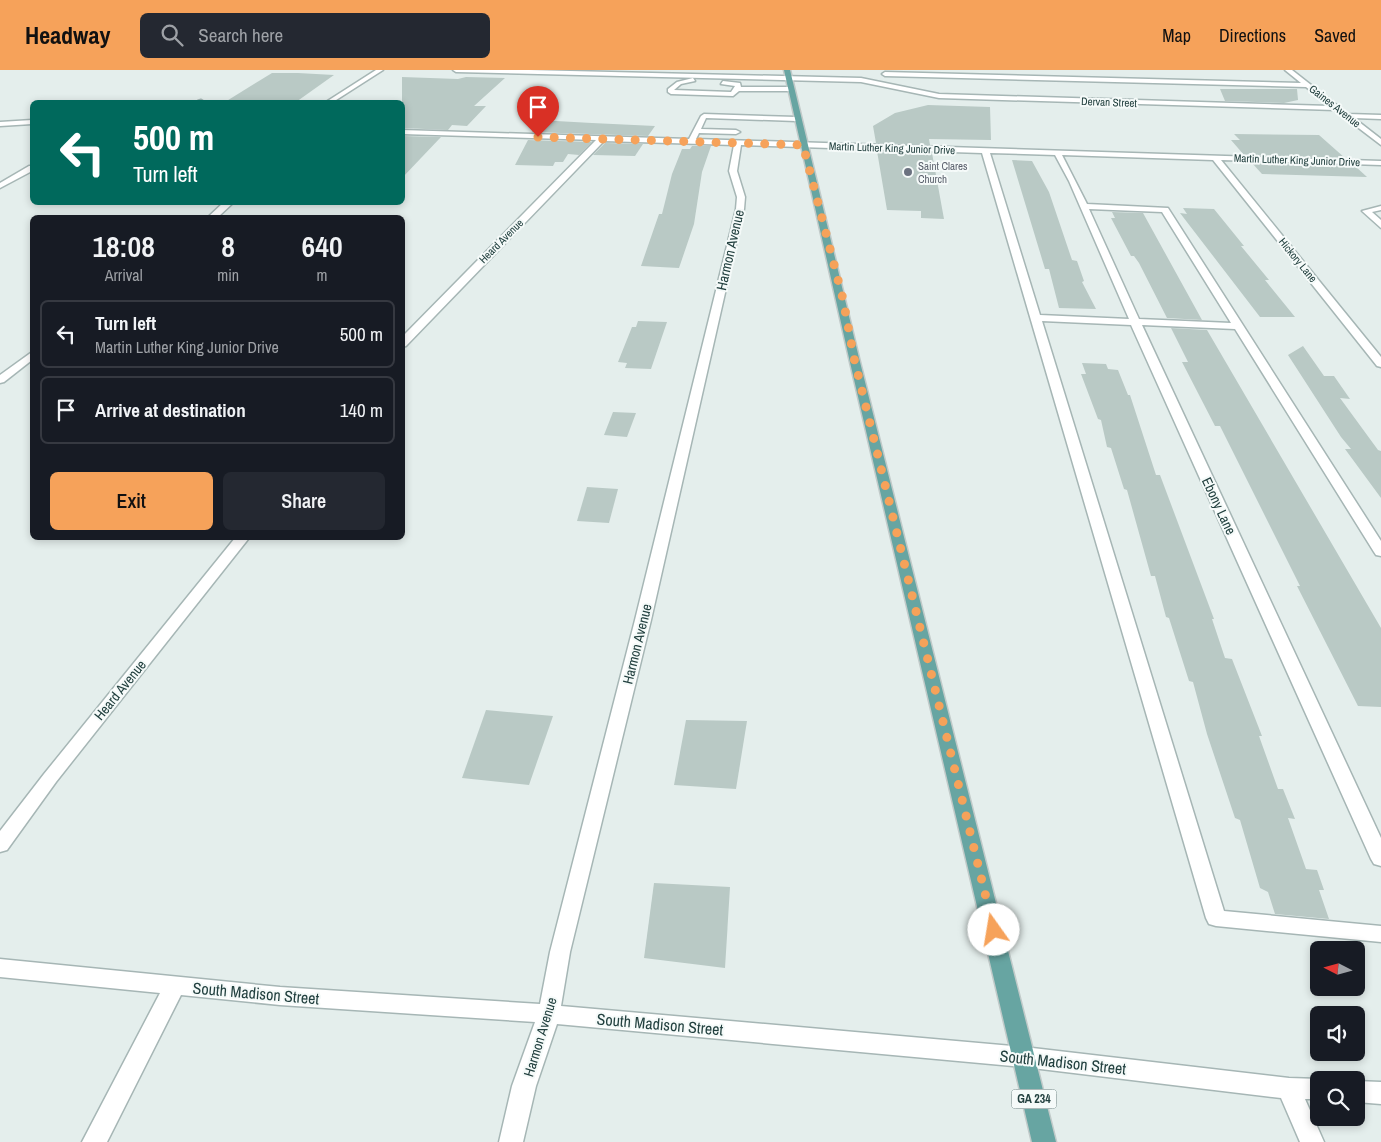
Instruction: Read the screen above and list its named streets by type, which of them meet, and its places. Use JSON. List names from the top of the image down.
{
  "streets": {
    "main road": ["GA 234"],
    "street": [
      "Dervan Street",
      "Gaines Avenue",
      "Martin Luther King Junior Drive",
      "Heard Avenue",
      "Harmon Avenue",
      "Hickory Lane",
      "Ebony Lane",
      "South Madison Street"
    ]
  },
  "crossings": [
    ["Dervan Street", "Gaines Avenue"],
    ["Dervan Street", "GA 234"],
    ["Martin Luther King Junior Drive", "Heard Avenue"],
    ["Martin Luther King Junior Drive", "Harmon Avenue"],
    ["Martin Luther King Junior Drive", "Hickory Lane"],
    ["Martin Luther King Junior Drive", "Ebony Lane"],
    ["Martin Luther King Junior Drive", "GA 234"],
    ["Harmon Avenue", "South Madison Street"],
    ["South Madison Street", "GA 234"]
  ],
  "places": ["Saint Clares Church"],
  "north": "left",
  "page": {
    "header": "Headway",
    "search": "Search here",
    "nav": ["Map", "Directions", "Saved"],
    "turn": ["500 m", "Turn left"],
    "eta": [
      "18:08",
      "Arrival",
      "8",
      "min",
      "640",
      "m"
    ],
    "list": [
      {
        "name": "Turn left",
        "note": "Martin Luther King Junior Drive",
        "value": "500 m"
      },
      {
        "name": "Arrive at destination",
        "value": "140 m"
      }
    ],
    "buttons": ["Exit", "Share"]
  }
}
